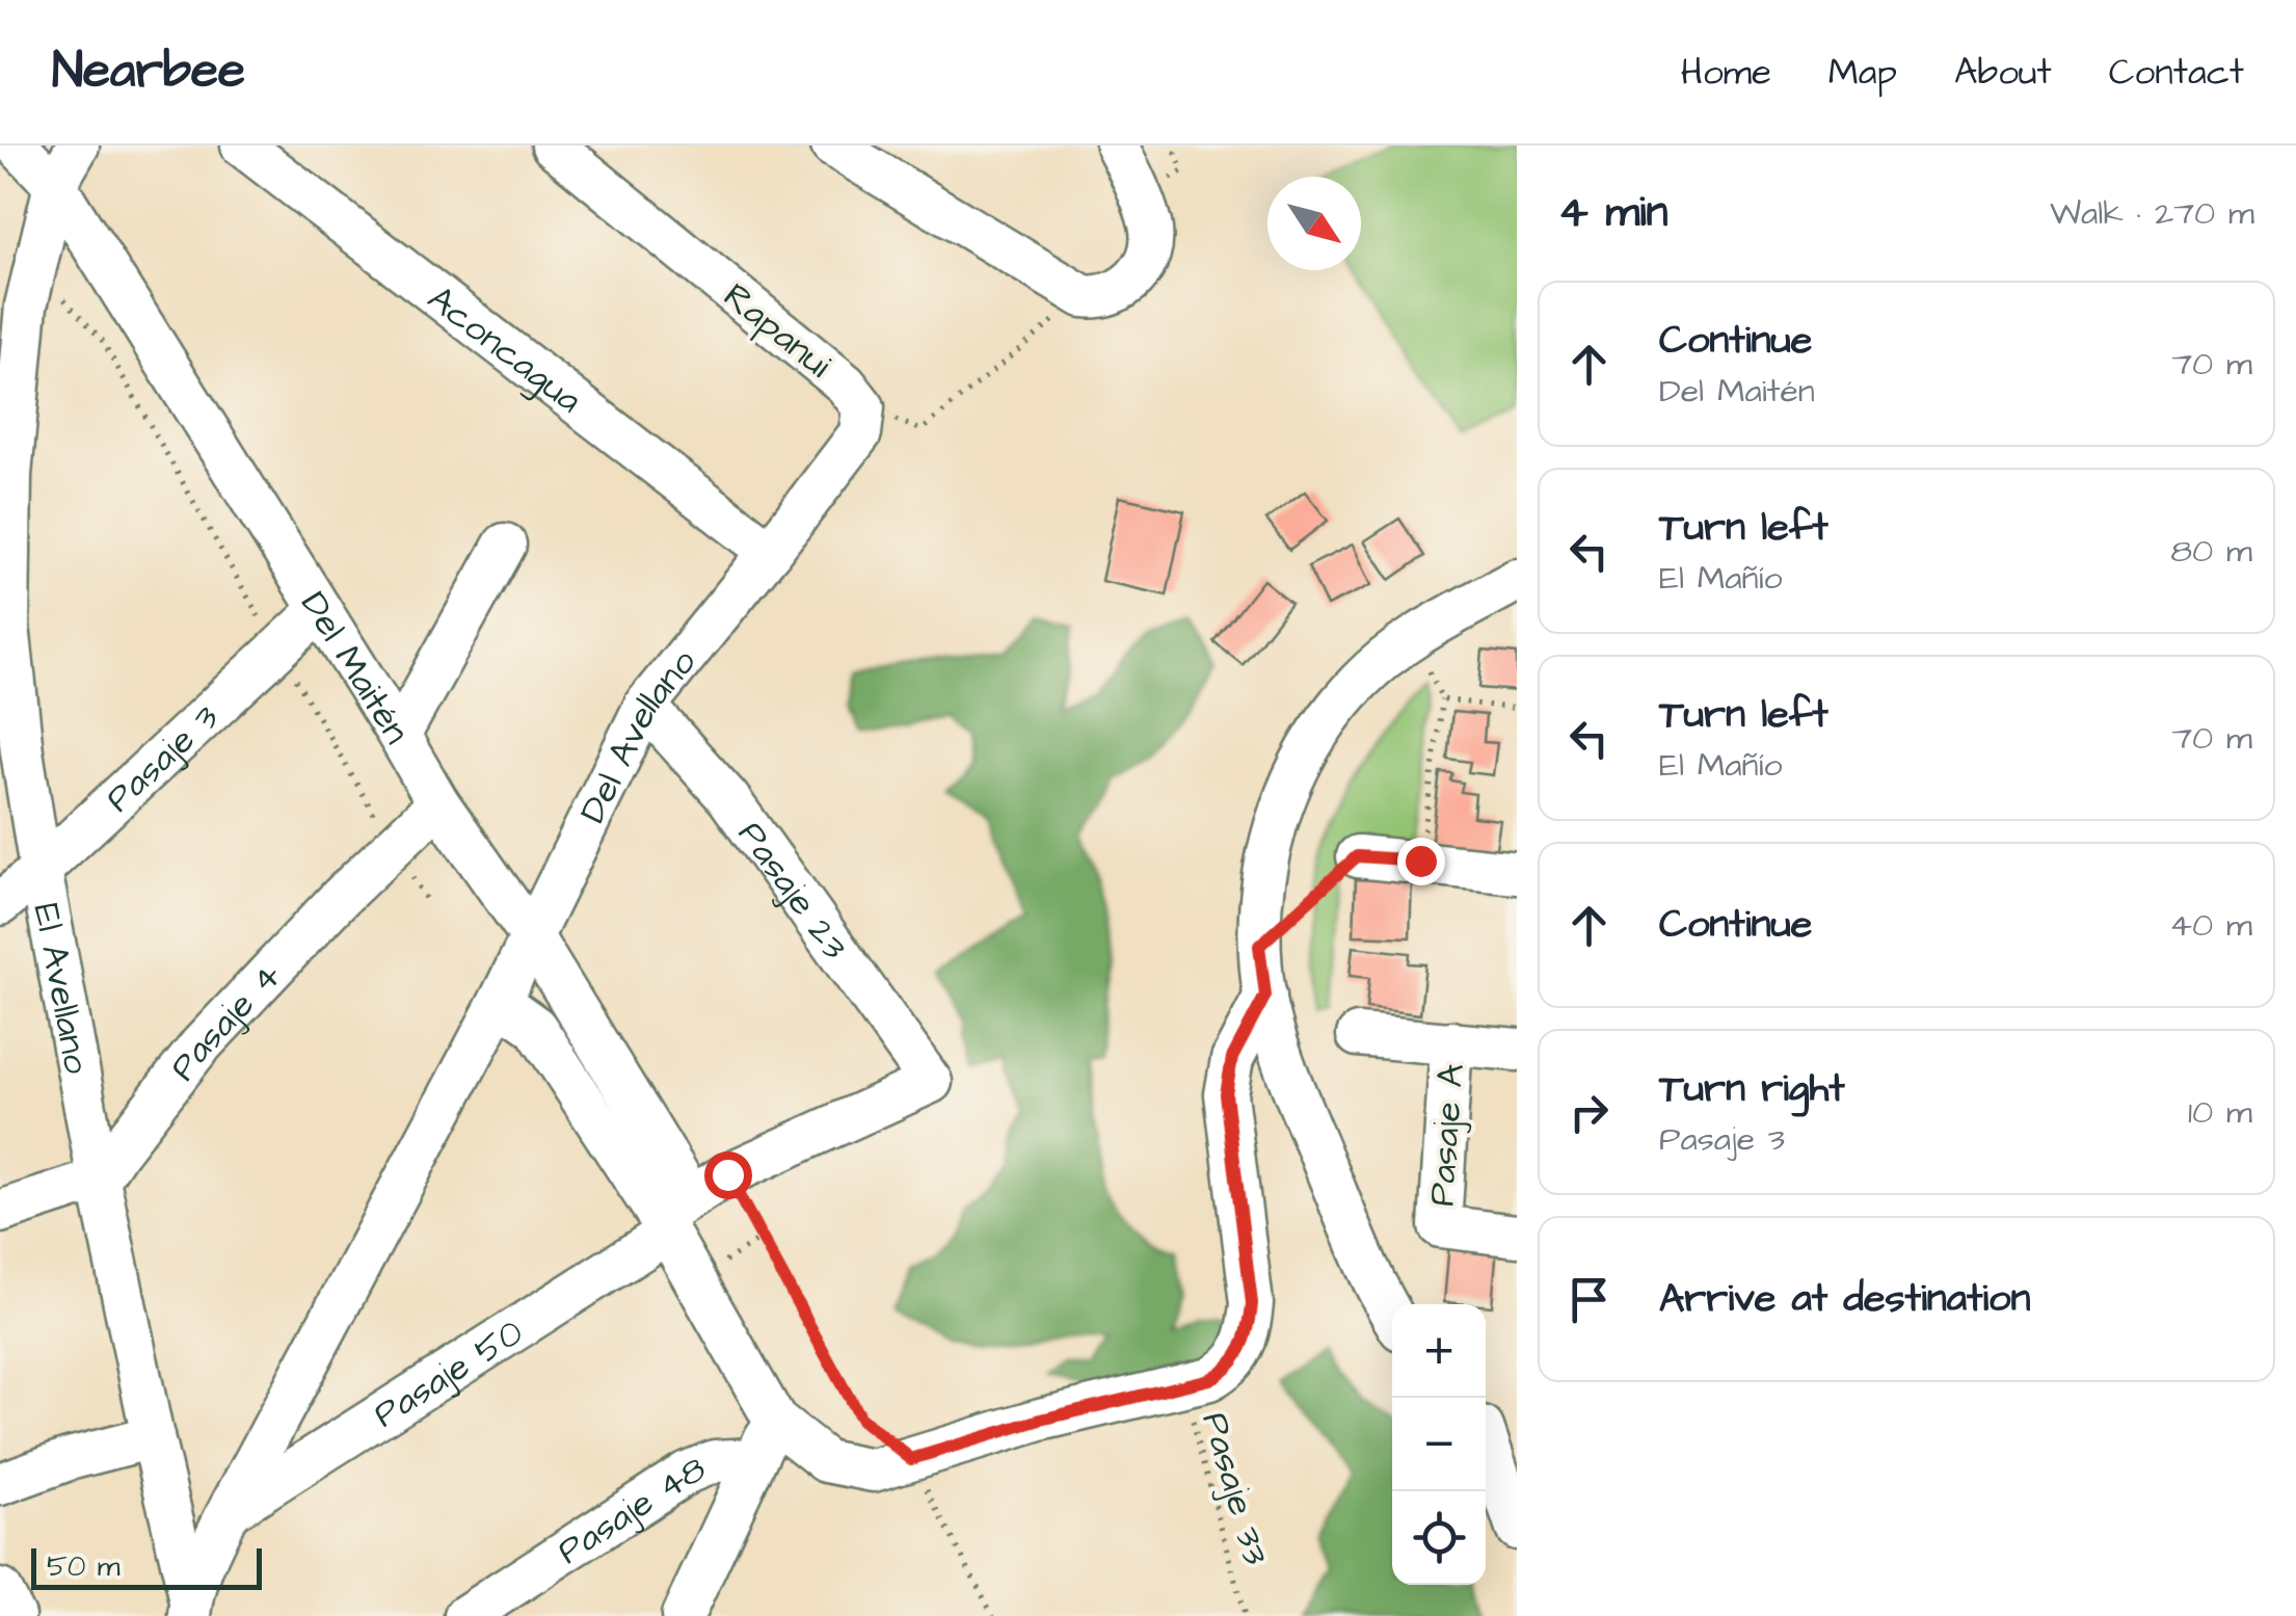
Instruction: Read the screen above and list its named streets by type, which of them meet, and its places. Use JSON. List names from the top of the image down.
{
  "streets": {
    "street": [
      "Rapanui",
      "Aconcagua",
      "Del Maitén",
      "Del Avellano",
      "Pasaje 3",
      "Pasaje 23",
      "El Avellano",
      "Pasaje 4",
      "Pasaje A",
      "Pasaje 50",
      "Pasaje 48"
    ],
    "path": ["Pasaje 33"]
  },
  "crossings": [
    ["Rapanui", "Aconcagua"],
    ["Rapanui", "Del Avellano"],
    ["Aconcagua", "Del Avellano"],
    ["Del Maitén", "Del Avellano"],
    ["Del Maitén", "Pasaje 3"],
    ["Del Maitén", "El Avellano"],
    ["Del Maitén", "Pasaje 4"],
    ["Del Maitén", "Pasaje 50"],
    ["Del Avellano", "Pasaje 23"],
    ["Del Avellano", "El Avellano"],
    ["Pasaje 3", "El Avellano"],
    ["Pasaje 23", "Pasaje 50"],
    ["El Avellano", "Pasaje 4"],
    ["El Avellano", "Pasaje 50"]
  ],
  "scale_bar": "50 m",
  "north": "bottom right",
  "page": {
    "header": "Nearbee",
    "nav": [
      "Home",
      "Map",
      "About",
      "Contact"
    ],
    "heading": ["4 min", "Walk · 270 m"],
    "list": [
      ["Continue", "Del Maitén", "70 m"],
      ["Turn left", "El Mañío", "80 m"],
      ["Turn left", "El Mañío", "70 m"],
      ["Continue", "40 m"],
      ["Turn right", "Pasaje 3", "10 m"],
      "Arrive at destination"
    ],
    "map_buttons": ["+", "−"],
    "scale": "50 m"
  }
}
